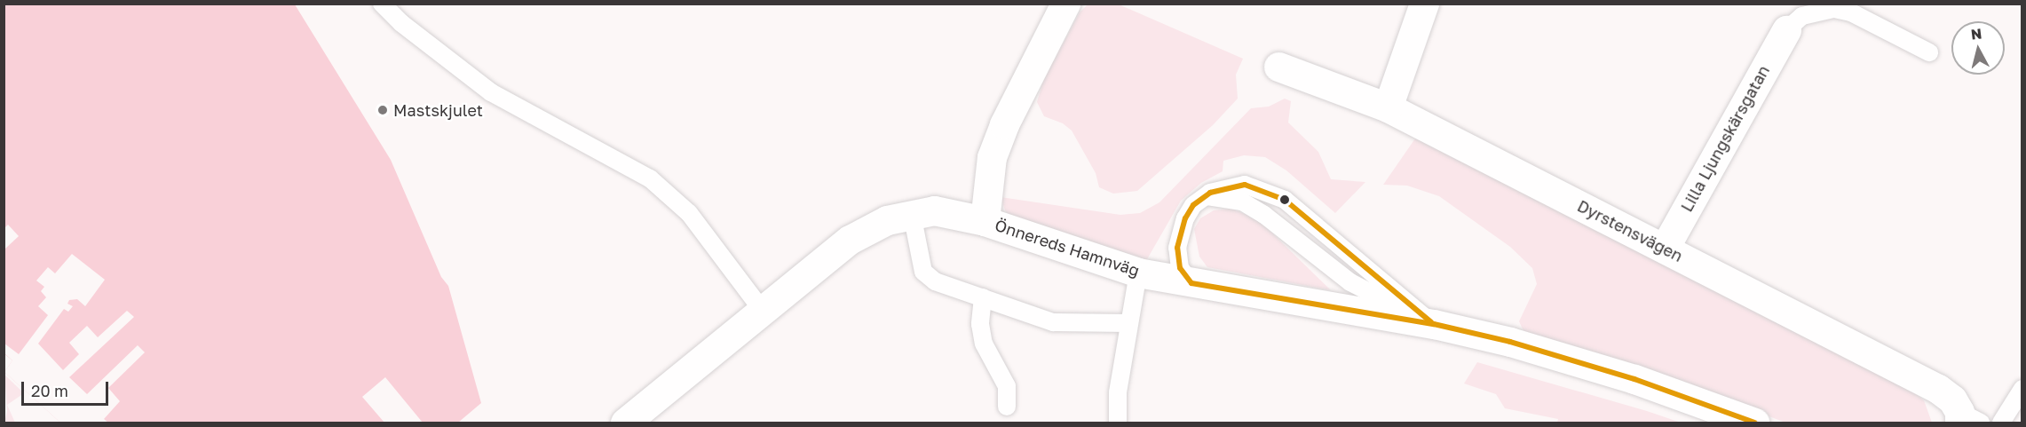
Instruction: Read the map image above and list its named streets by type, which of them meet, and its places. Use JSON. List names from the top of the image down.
{
  "streets": {
    "street": ["Lilla Ljungskärsgatan", "Dyrstensvägen", "Önnereds Hamnväg"]
  },
  "crossings": [
    ["Lilla Ljungskärsgatan", "Dyrstensvägen"]
  ],
  "places": ["Mastskjulet"],
  "scale_bar": "20 m",
  "north": "top"
}
